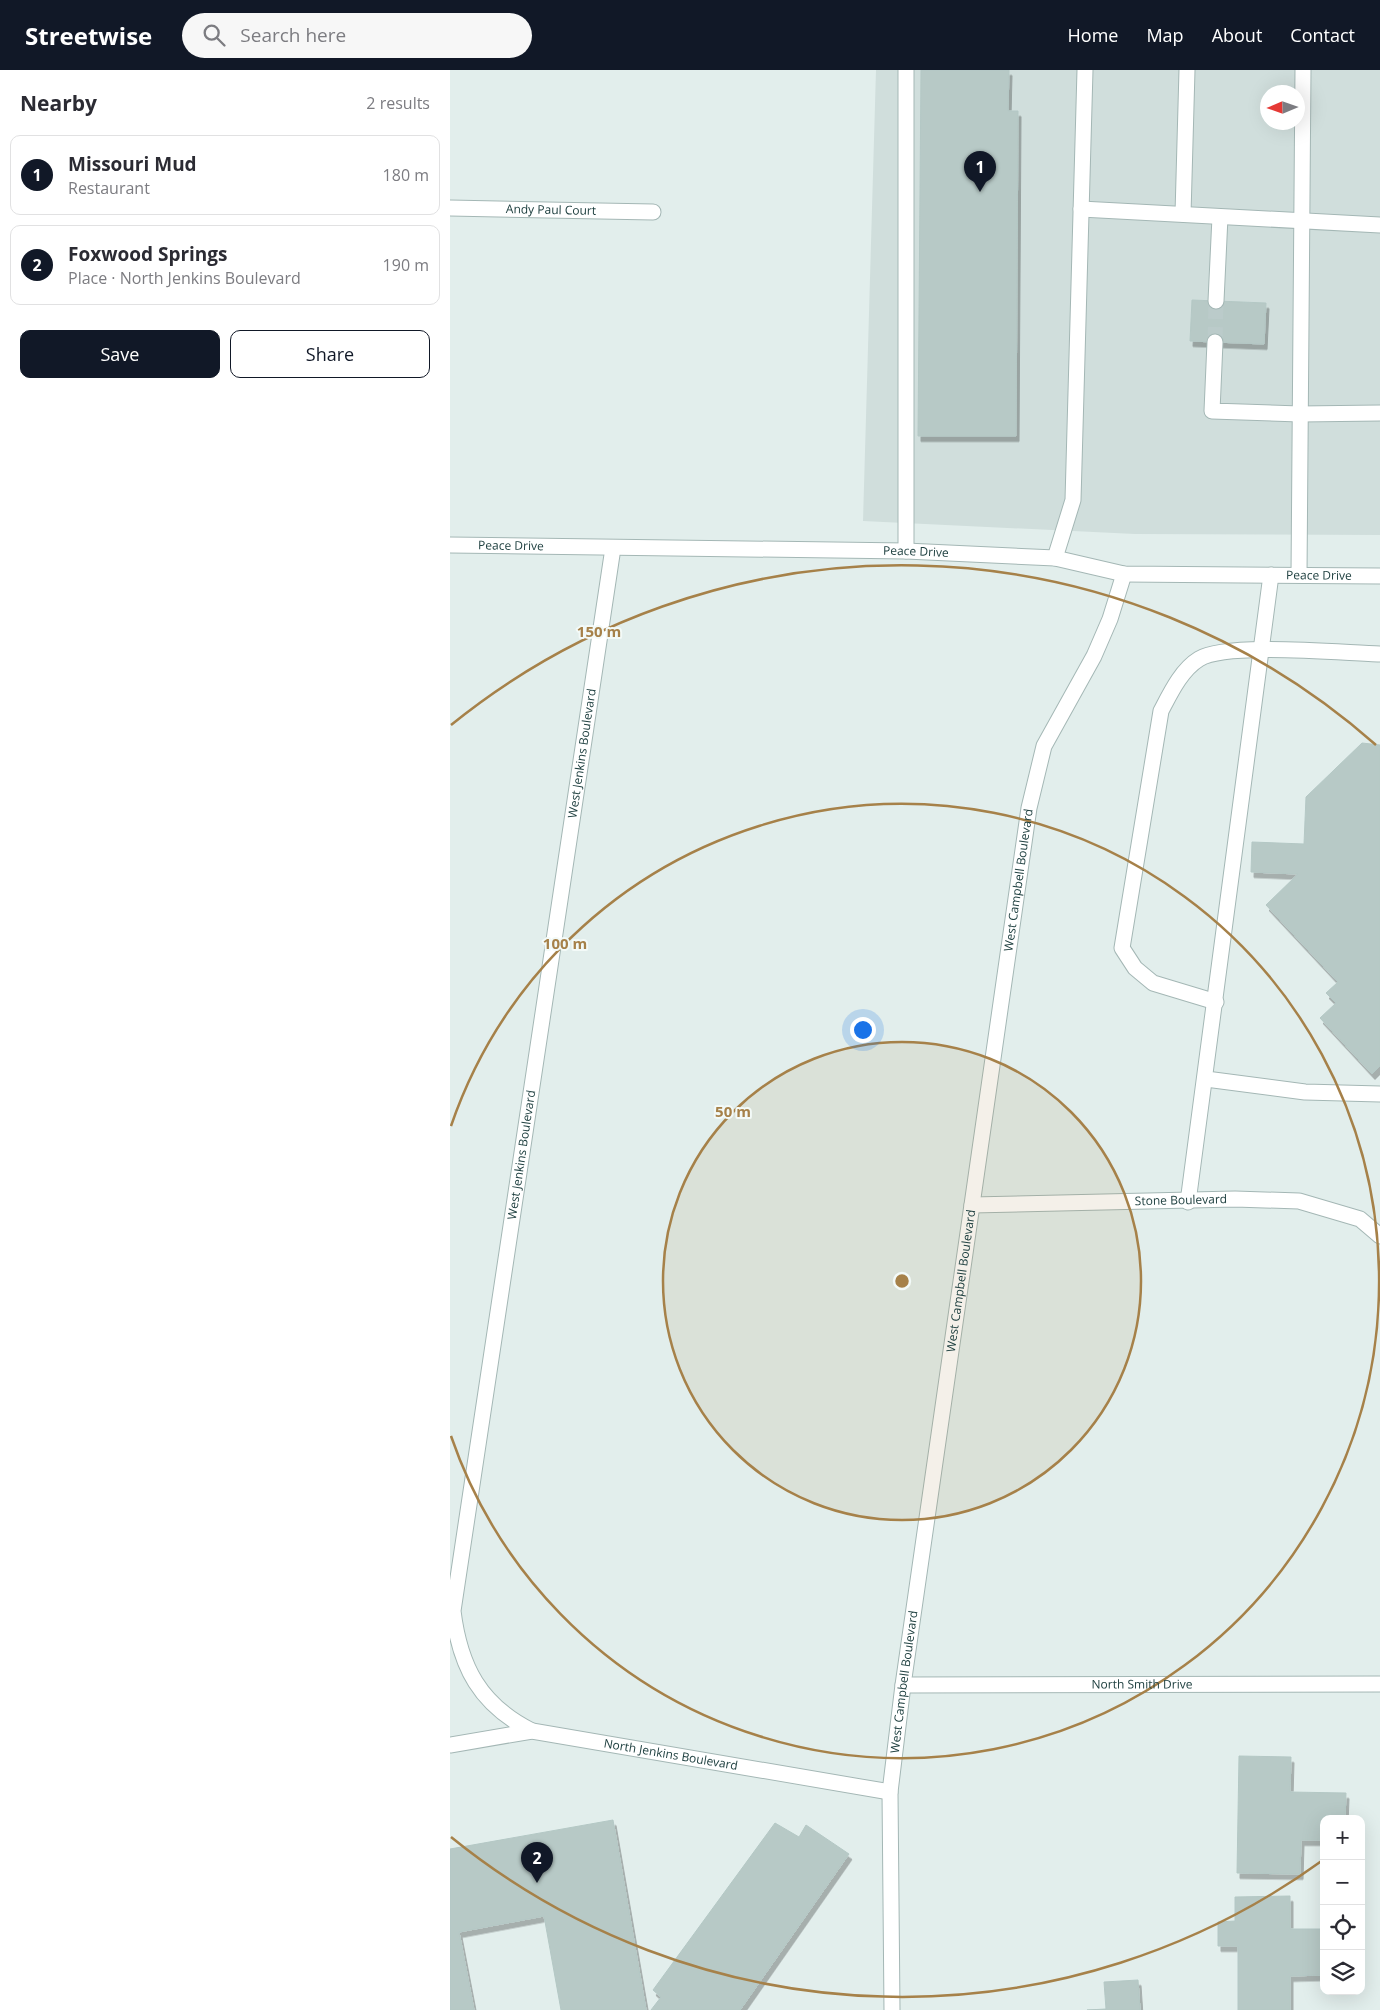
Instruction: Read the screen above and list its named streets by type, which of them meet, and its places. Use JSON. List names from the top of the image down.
{
  "streets": {
    "street": [
      "Andy Paul Court",
      "Peace Drive",
      "West Jenkins Boulevard",
      "West Campbell Boulevard",
      "Stone Boulevard",
      "North Smith Drive",
      "North Jenkins Boulevard"
    ]
  },
  "crossings": [
    ["Peace Drive", "West Jenkins Boulevard"],
    ["Peace Drive", "West Campbell Boulevard"],
    ["West Jenkins Boulevard", "North Jenkins Boulevard"],
    ["West Campbell Boulevard", "Stone Boulevard"],
    ["West Campbell Boulevard", "North Smith Drive"],
    ["West Campbell Boulevard", "North Jenkins Boulevard"]
  ],
  "north": "left",
  "page": {
    "header": "Streetwise",
    "search": "Search here",
    "nav": [
      "Home",
      "Map",
      "About",
      "Contact"
    ],
    "heading": ["Nearby", "2 results"],
    "list": [
      {
        "mark": "1",
        "name": "Missouri Mud",
        "note": "Restaurant",
        "value": "180 m"
      },
      {
        "mark": "2",
        "name": "Foxwood Springs",
        "note": "Place · North Jenkins Boulevard",
        "value": "190 m"
      }
    ],
    "pins": ["1", "2"],
    "buttons": ["Save", "Share"],
    "map_buttons": ["+", "−"]
  },
  "rings": ["150 m", "100 m", "50 m"]
}
